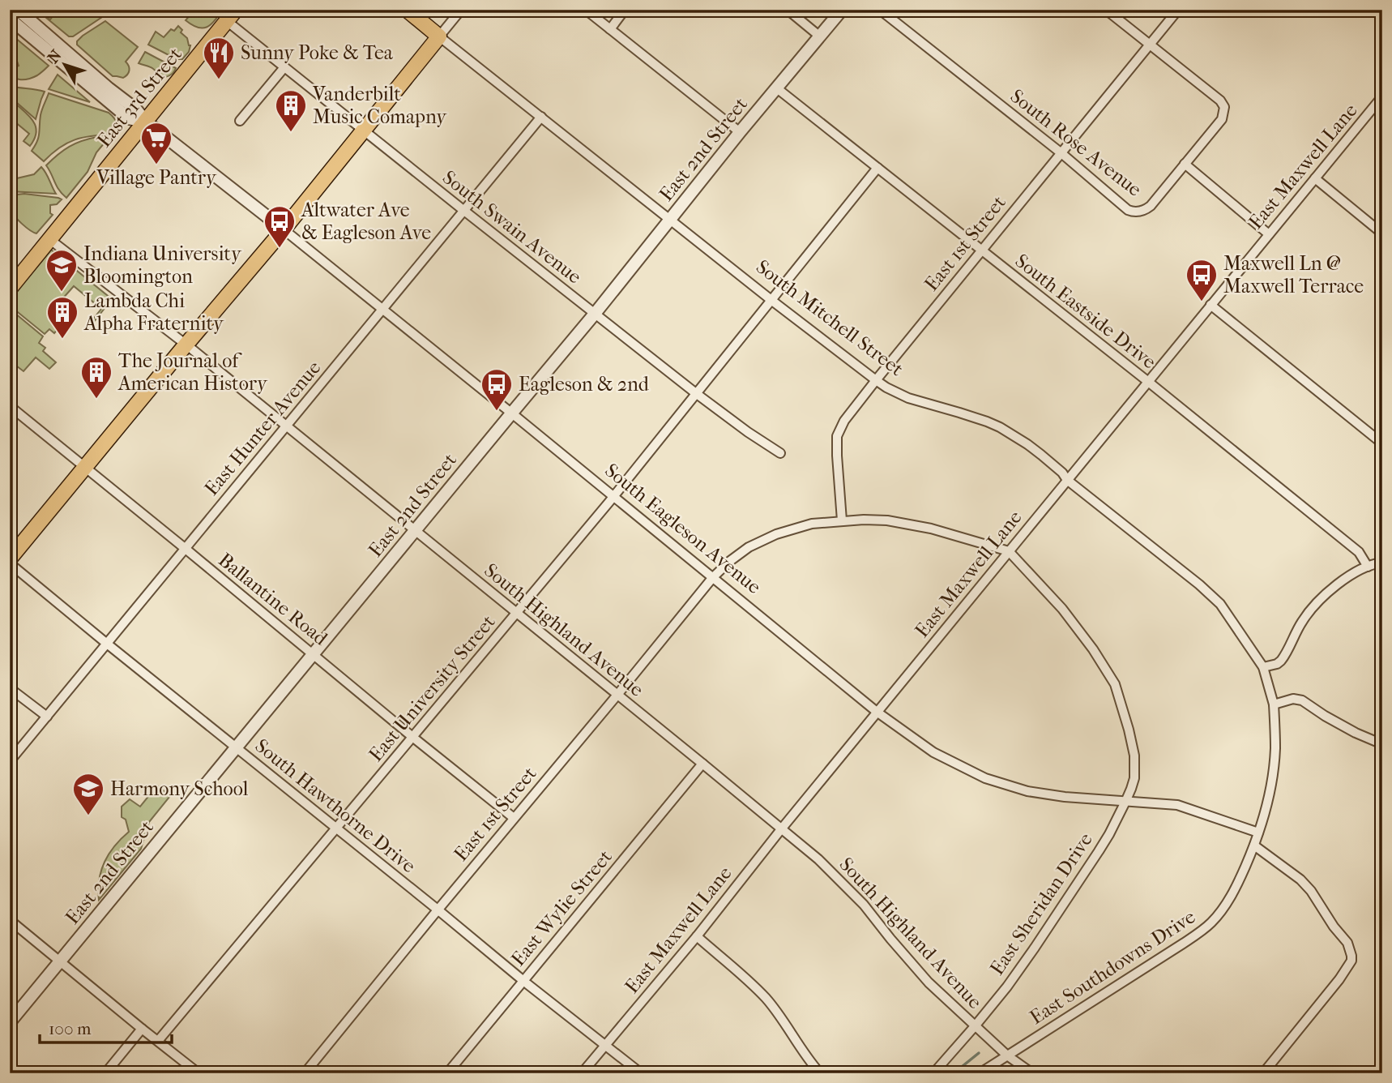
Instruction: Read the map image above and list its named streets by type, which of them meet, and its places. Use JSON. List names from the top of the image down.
{
  "streets": {
    "main road": ["East 3rd Street", "South Mitchell Street"],
    "street": [
      "South Rose Avenue",
      "East 2nd Street",
      "East Maxwell Lane",
      "South Swain Avenue",
      "East 1st Street",
      "South Eastside Drive",
      "East Hunter Avenue",
      "South Eagleson Avenue",
      "Ballantine Road",
      "South Highland Avenue",
      "East University Street",
      "South Hawthorne Drive",
      "East Sheridan Drive",
      "East Wylie Street",
      "East Southdowns Drive"
    ]
  },
  "crossings": [
    ["East 3rd Street", "South Swain Avenue"],
    ["East 3rd Street", "South Eagleson Avenue"],
    ["East 3rd Street", "South Highland Avenue"],
    ["South Rose Avenue", "East 1st Street"],
    ["East 2nd Street", "South Swain Avenue"],
    ["East 2nd Street", "South Eastside Drive"],
    ["East 2nd Street", "South Mitchell Street"],
    ["East 2nd Street", "South Eagleson Avenue"],
    ["East 2nd Street", "Ballantine Road"],
    ["East 2nd Street", "South Highland Avenue"],
    ["East 2nd Street", "South Hawthorne Drive"],
    ["East Maxwell Lane", "East 1st Street"],
    ["East Maxwell Lane", "South Eastside Drive"],
    ["East Maxwell Lane", "South Mitchell Street"],
    ["East Maxwell Lane", "South Eagleson Avenue"],
    ["East Maxwell Lane", "South Highland Avenue"],
    ["East Maxwell Lane", "South Hawthorne Drive"],
    ["East Maxwell Lane", "East Sheridan Drive"],
    ["South Swain Avenue", "East Hunter Avenue"],
    ["South Swain Avenue", "East University Street"],
    ["East 1st Street", "South Eastside Drive"],
    ["East 1st Street", "South Mitchell Street"],
    ["East 1st Street", "South Eagleson Avenue"],
    ["East 1st Street", "Ballantine Road"],
    ["East 1st Street", "South Highland Avenue"],
    ["East 1st Street", "South Hawthorne Drive"],
    ["East 1st Street", "East Sheridan Drive"],
    ["South Eastside Drive", "East University Street"],
    ["South Mitchell Street", "East Hunter Avenue"],
    ["South Mitchell Street", "East University Street"],
    ["South Mitchell Street", "East Southdowns Drive"],
    ["East Hunter Avenue", "South Eagleson Avenue"],
    ["East Hunter Avenue", "Ballantine Road"],
    ["East Hunter Avenue", "South Highland Avenue"],
    ["East Hunter Avenue", "South Hawthorne Drive"],
    ["South Eagleson Avenue", "East University Street"],
    ["South Eagleson Avenue", "East Sheridan Drive"],
    ["South Eagleson Avenue", "East Southdowns Drive"],
    ["Ballantine Road", "East University Street"],
    ["South Highland Avenue", "East University Street"],
    ["South Highland Avenue", "East Sheridan Drive"],
    ["South Highland Avenue", "East Wylie Street"],
    ["South Highland Avenue", "East Southdowns Drive"],
    ["East University Street", "South Hawthorne Drive"],
    ["South Hawthorne Drive", "East Wylie Street"]
  ],
  "places": {
    "restaurant": ["Sunny Poke & Tea"],
    "building": ["Vanderbilt Music Comapny", "Lambda Chi Alpha Fraternity", "The Journal of American History"],
    "supermarket": ["Village Pantry"],
    "bus stop": ["Altwater Ave & Eagleson Ave", "Maxwell Ln @ Maxwell Terrace", "Eagleson & 2nd"],
    "school or university": ["Indiana University Bloomington", "Harmony School"]
  },
  "scale_bar": "100 m",
  "north": "top left"
}
